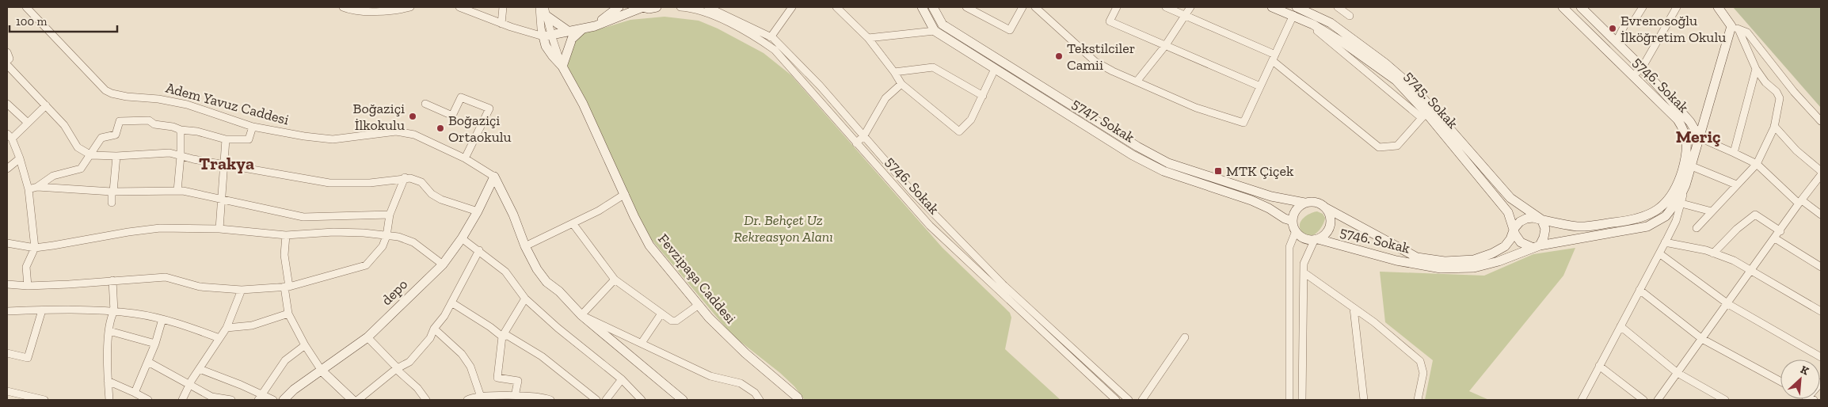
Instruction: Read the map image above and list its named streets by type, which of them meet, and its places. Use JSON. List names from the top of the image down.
{
  "streets": {
    "main road": [
      "5746. Sokak",
      "5745. Sokak",
      "5747. Sokak",
      "Fevzipaşa Caddesi",
      "depo"
    ],
    "street": ["Adem Yavuz Caddesi"]
  },
  "crossings": [
    ["5746. Sokak", "5745. Sokak"],
    ["5746. Sokak", "5747. Sokak"],
    ["Adem Yavuz Caddesi", "depo"]
  ],
  "districts": ["Meriç", "Trakya"],
  "parks": ["Dr. Behçet Uz Rekreasyon Alanı"],
  "places": {
    "other": [
      "Evrenosoğlu İlköğretim Okulu",
      "Tekstilciler Camii",
      "Boğaziçi İlkokulu",
      "Boğaziçi Ortaokulu"
    ],
    "transit": ["MTK Çiçek"]
  },
  "scale_bar": "100 m",
  "north": "top right"
}
